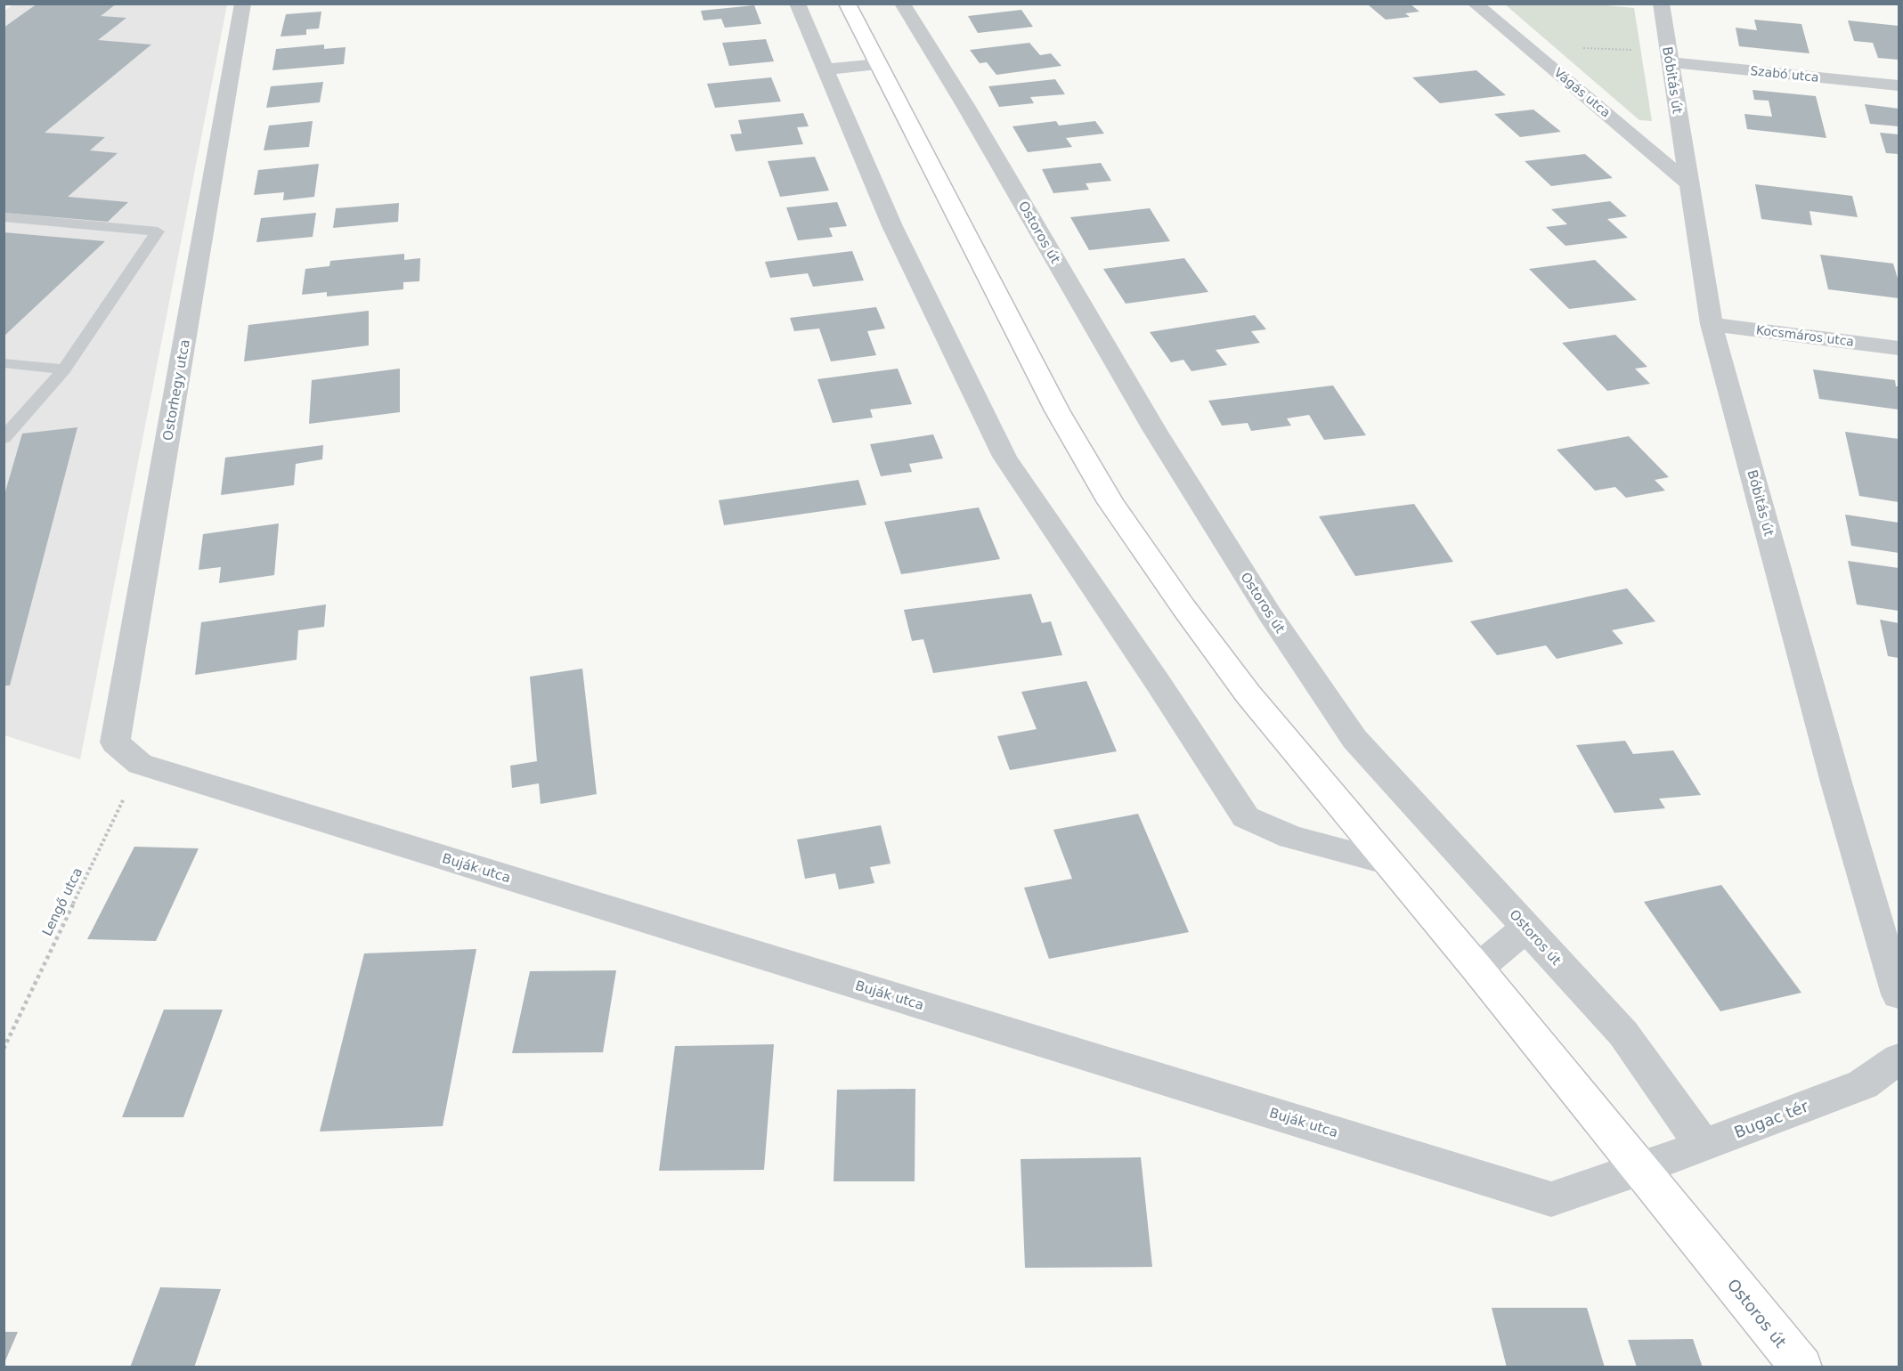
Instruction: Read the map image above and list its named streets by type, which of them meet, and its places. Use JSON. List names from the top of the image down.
{
  "streets": {
    "main road": ["Ostoros út"],
    "street": [
      "Szabó utca",
      "Bóbitás út",
      "Vágás utca",
      "Kocsmáros utca",
      "Ostorhegy utca",
      "Buják utca",
      "Bugac tér"
    ],
    "path": ["Lengő utca"]
  },
  "crossings": [
    ["Szabó utca", "Bóbitás út"],
    ["Bóbitás út", "Vágás utca"],
    ["Bóbitás út", "Kocsmáros utca"],
    ["Ostoros út", "Buják utca"],
    ["Ostoros út", "Bugac tér"],
    ["Ostorhegy utca", "Buják utca"],
    ["Ostorhegy utca", "Lengő utca"],
    ["Buják utca", "Lengő utca"],
    ["Buják utca", "Bugac tér"]
  ]
}
